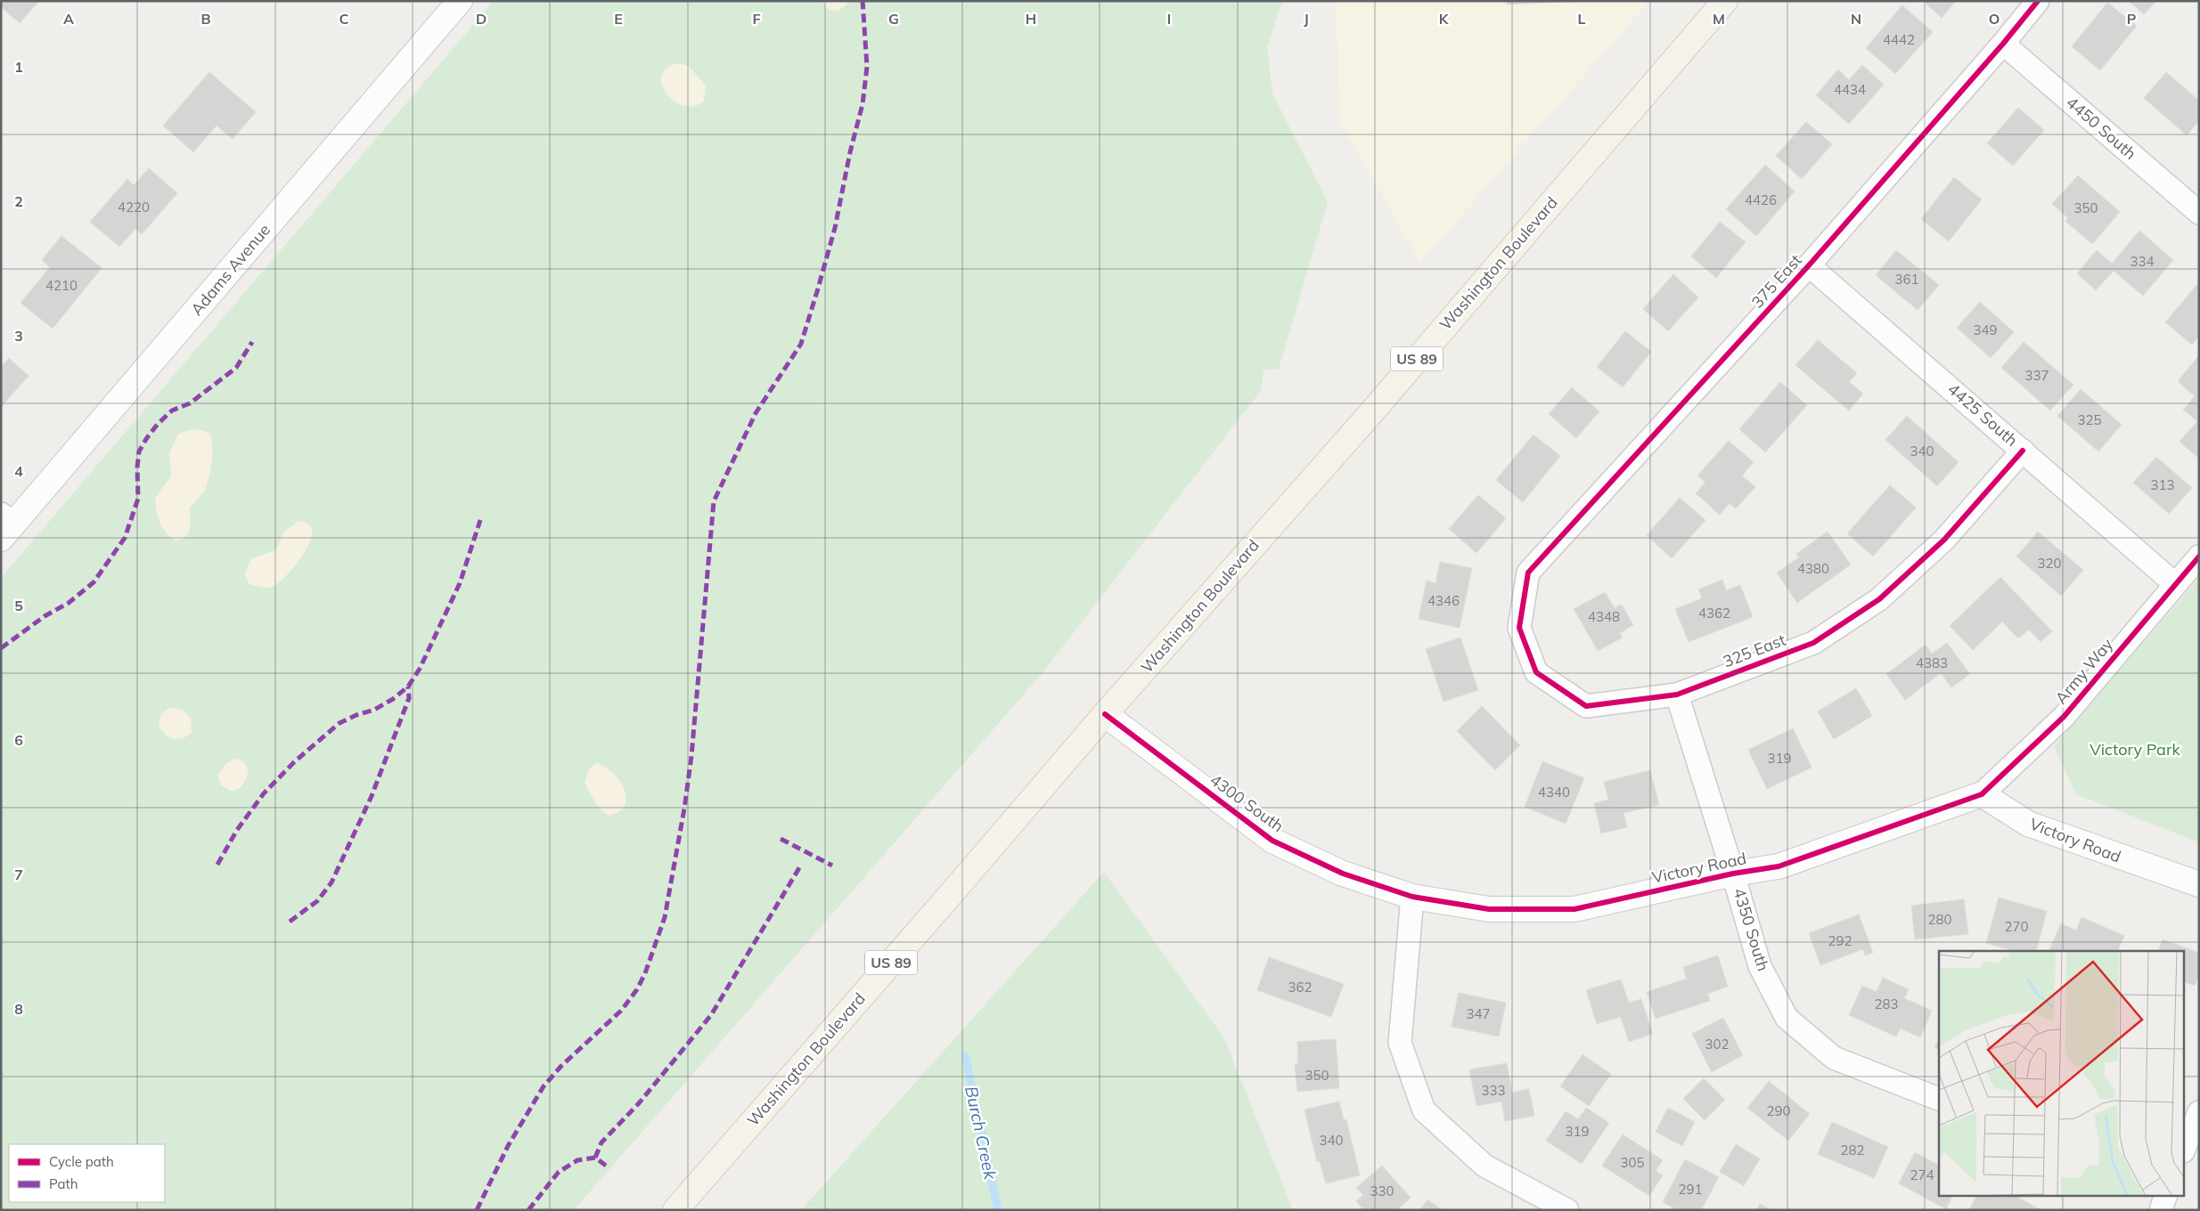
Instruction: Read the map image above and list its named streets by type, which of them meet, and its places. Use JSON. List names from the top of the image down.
{
  "streets": {
    "main road": ["Washington Boulevard", "US 89"],
    "street": [
      "4450 South",
      "Adams Avenue",
      "375 East",
      "4425 South",
      "325 East",
      "Army Way",
      "4300 South",
      "Victory Road",
      "4350 South"
    ]
  },
  "crossings": [
    ["4450 South", "375 East"],
    ["Washington Boulevard", "4300 South"],
    ["375 East", "4425 South"],
    ["375 East", "325 East"],
    ["4425 South", "325 East"],
    ["4425 South", "Army Way"],
    ["325 East", "4350 South"],
    ["Army Way", "Victory Road"],
    ["4300 South", "Victory Road"],
    ["Victory Road", "4350 South"]
  ],
  "water": ["Burch Creek"],
  "parks": ["Victory Park"],
  "house_numbers": [
    "4442",
    "4434",
    "4426",
    "4220",
    "350",
    "334",
    "361",
    "4210",
    "349",
    "337",
    "325",
    "340",
    "313",
    "320",
    "4380",
    "4346",
    "4362",
    "4348",
    "4383",
    "319",
    "4340",
    "280",
    "270",
    "292",
    "362",
    "283",
    "347",
    "302",
    "350",
    "333",
    "290",
    "319",
    "340",
    "282",
    "305",
    "274",
    "291",
    "330"
  ],
  "legend": ["Cycle path", "Path"],
  "grid": {
    "columns": [
      "A",
      "B",
      "C",
      "D",
      "E",
      "F",
      "G",
      "H",
      "I",
      "J",
      "K",
      "L",
      "M",
      "N",
      "O",
      "P"
    ],
    "rows": [
      "1",
      "2",
      "3",
      "4",
      "5",
      "6",
      "7",
      "8"
    ]
  }
}
